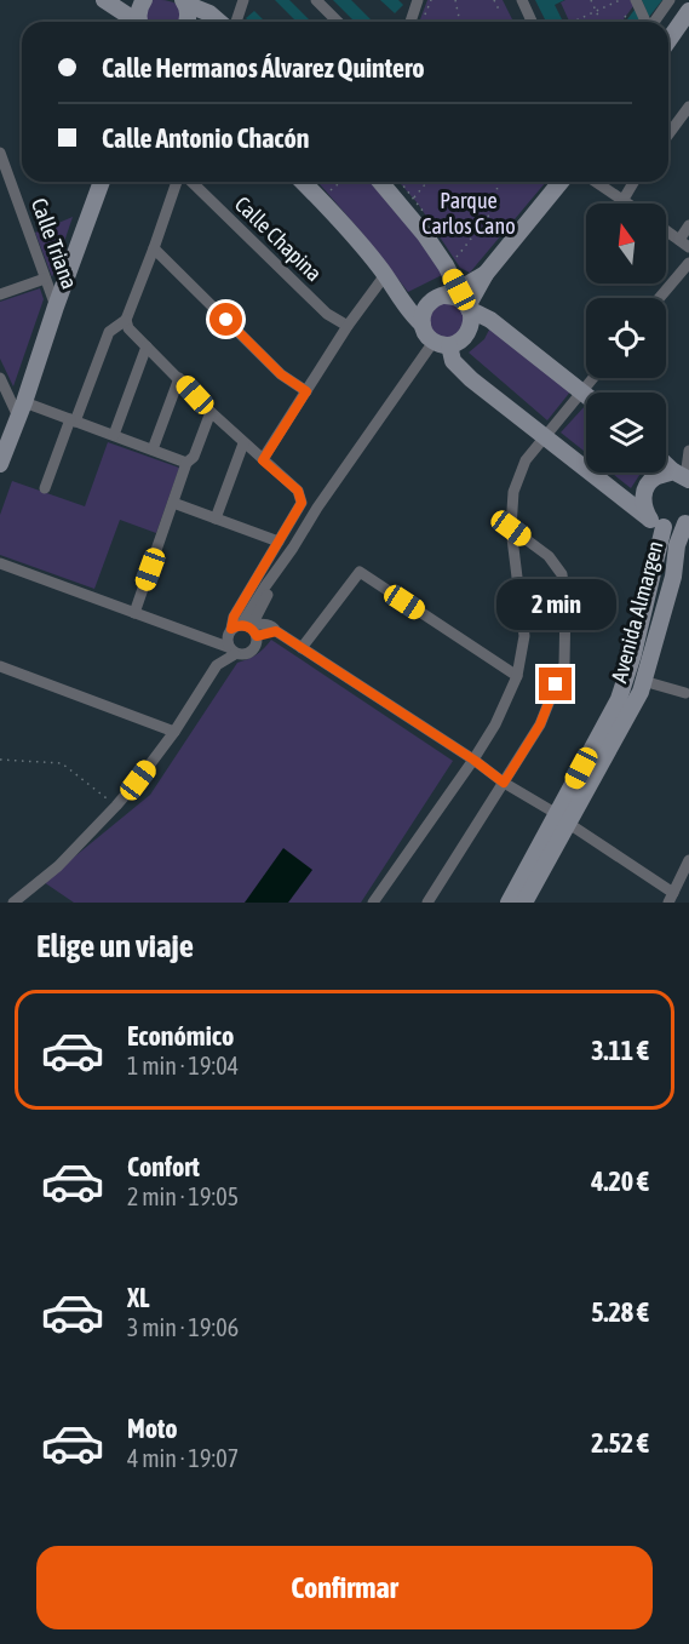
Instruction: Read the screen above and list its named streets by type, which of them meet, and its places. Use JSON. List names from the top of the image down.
{
  "streets": {
    "street": ["Calle Chapina", "Calle Triana", "Avenida Almargen"]
  },
  "parks": ["Parque Carlos Cano"],
  "north": "top",
  "page": {
    "banner": ["Calle Hermanos Álvarez Quintero", "Calle Antonio Chacón"],
    "bubble": "2 min",
    "heading": "Elige un viaje",
    "list": [
      {
        "name": "Económico",
        "note": "1 min · 19:04",
        "value": "3.11 €"
      },
      {
        "name": "Confort",
        "note": "2 min · 19:05",
        "value": "4.20 €"
      },
      {
        "name": "XL",
        "note": "3 min · 19:06",
        "value": "5.28 €"
      },
      {
        "name": "Moto",
        "note": "4 min · 19:07",
        "value": "2.52 €"
      }
    ],
    "buttons": "Confirmar"
  }
}
